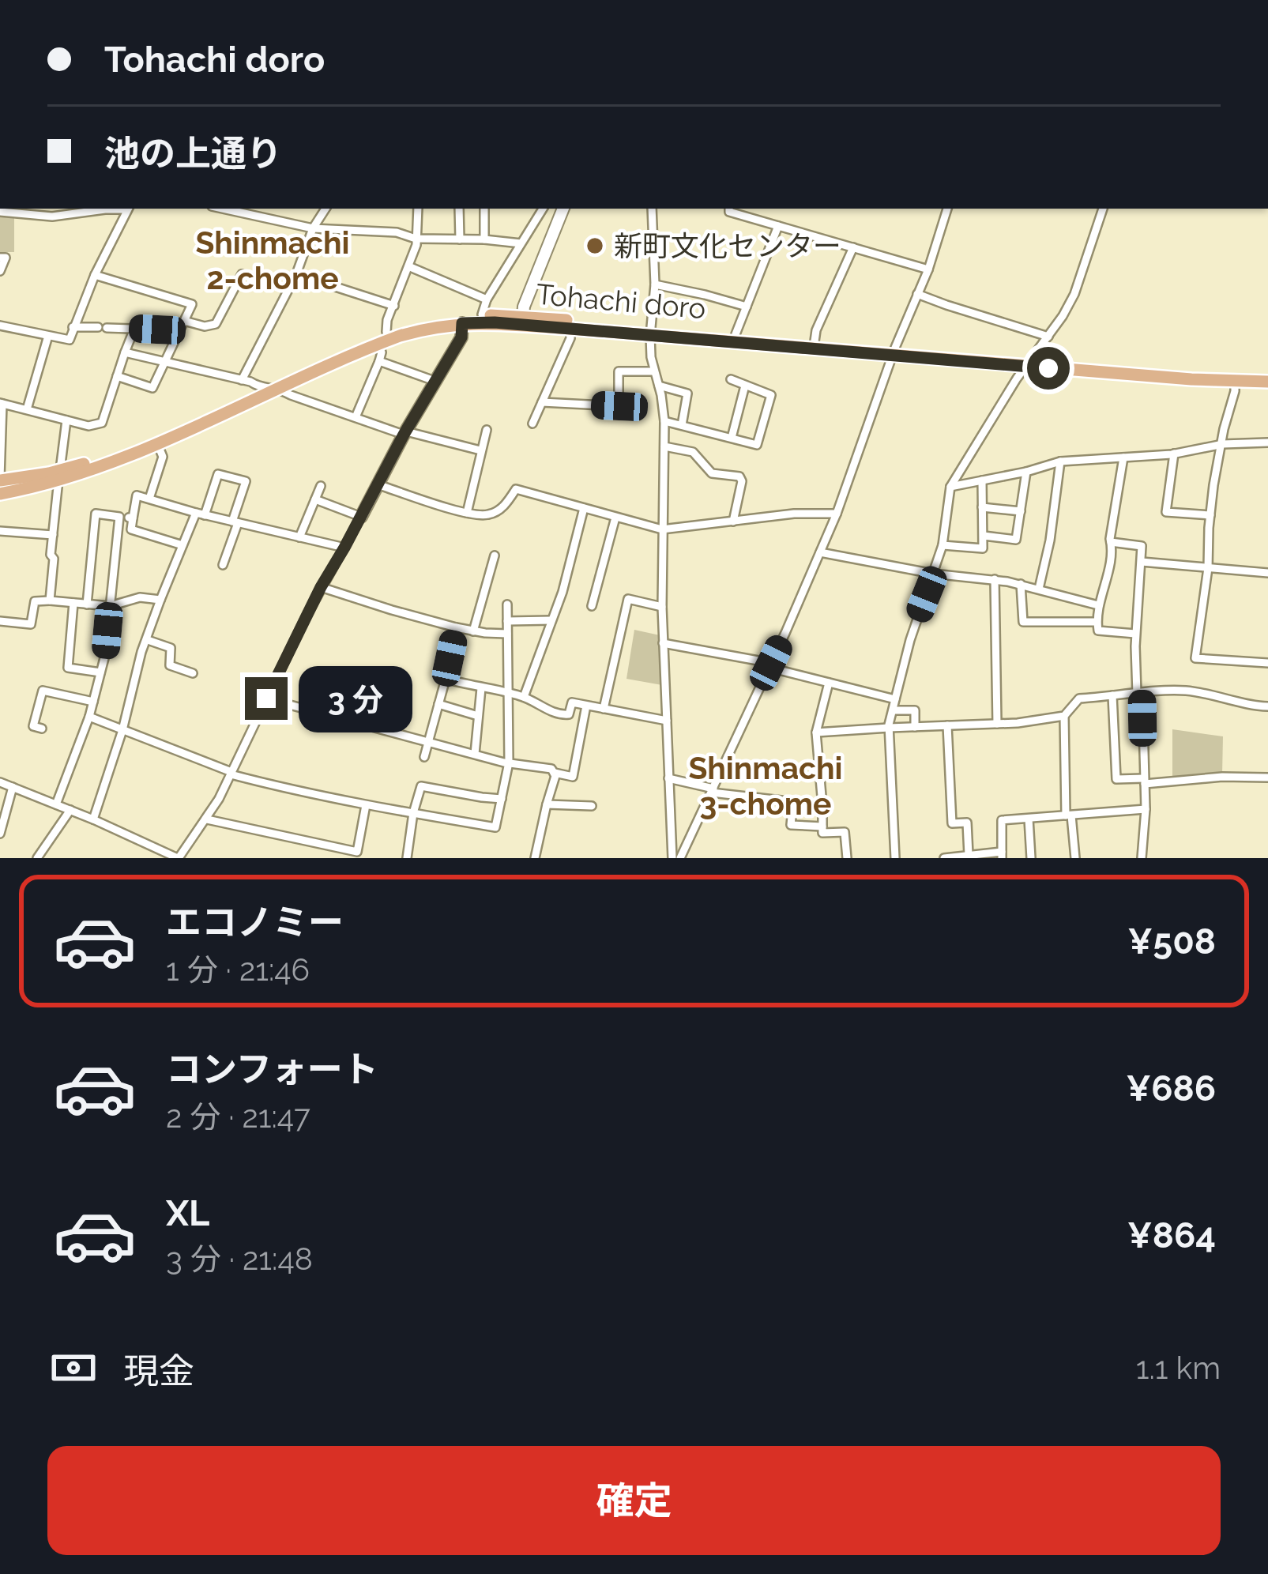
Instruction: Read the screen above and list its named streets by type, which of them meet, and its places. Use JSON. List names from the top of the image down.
{
  "streets": {
    "main road": ["Tohachi doro"]
  },
  "districts": ["Shinmachi 2-chome", "Shinmachi 3-chome"],
  "places": ["新町文化センター"],
  "page": {
    "banner": ["Tohachi doro", "池の上通り"],
    "bubble": "3 分",
    "list": [
      {
        "name": "エコノミー",
        "note": "1 分 · 21:46",
        "value": "¥508"
      },
      {
        "name": "コンフォート",
        "note": "2 分 · 21:47",
        "value": "¥686"
      },
      {
        "name": "XL",
        "note": "3 分 · 21:48",
        "value": "¥864"
      }
    ],
    "pay": ["現金", "1.1 km"],
    "buttons": "確定"
  }
}
